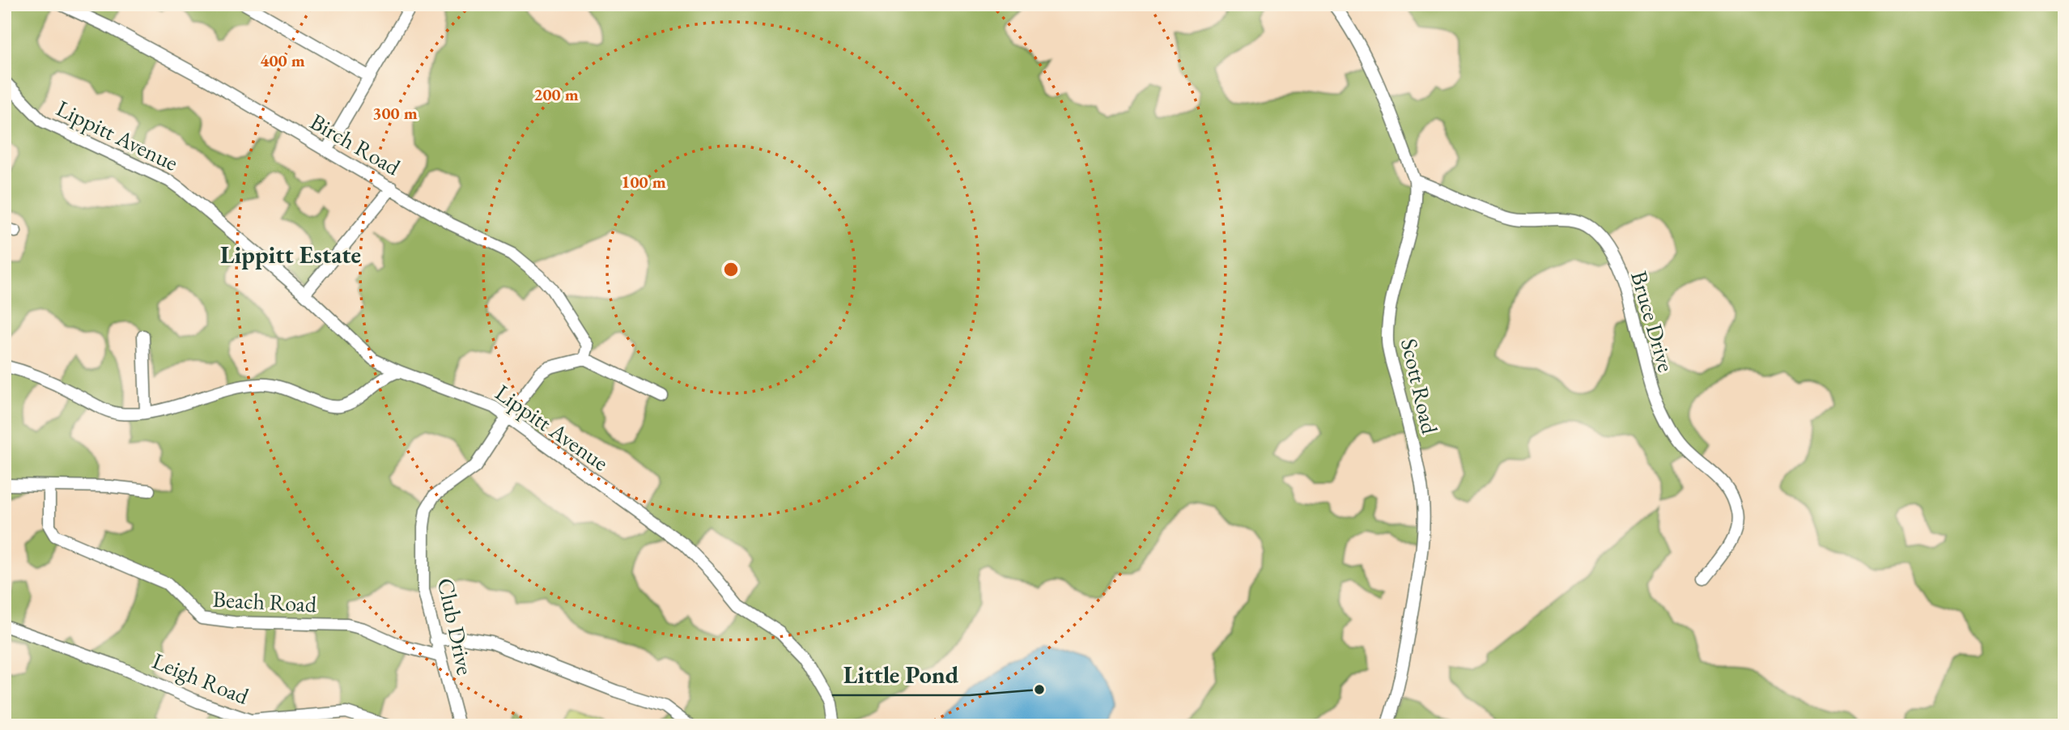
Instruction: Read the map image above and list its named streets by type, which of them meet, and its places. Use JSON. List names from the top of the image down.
{
  "streets": {
    "street": [
      "Lippitt Avenue",
      "Birch Road",
      "Bruce Drive",
      "Scott Road",
      "Beach Road",
      "Club Drive",
      "Leigh Road"
    ]
  },
  "crossings": [
    ["Lippitt Avenue", "Club Drive"],
    ["Birch Road", "Club Drive"],
    ["Bruce Drive", "Scott Road"],
    ["Beach Road", "Club Drive"]
  ],
  "districts": ["Lippitt Estate"],
  "places": ["Little Pond"],
  "rings": [
    "400 m",
    "200 m",
    "300 m",
    "100 m"
  ]
}
